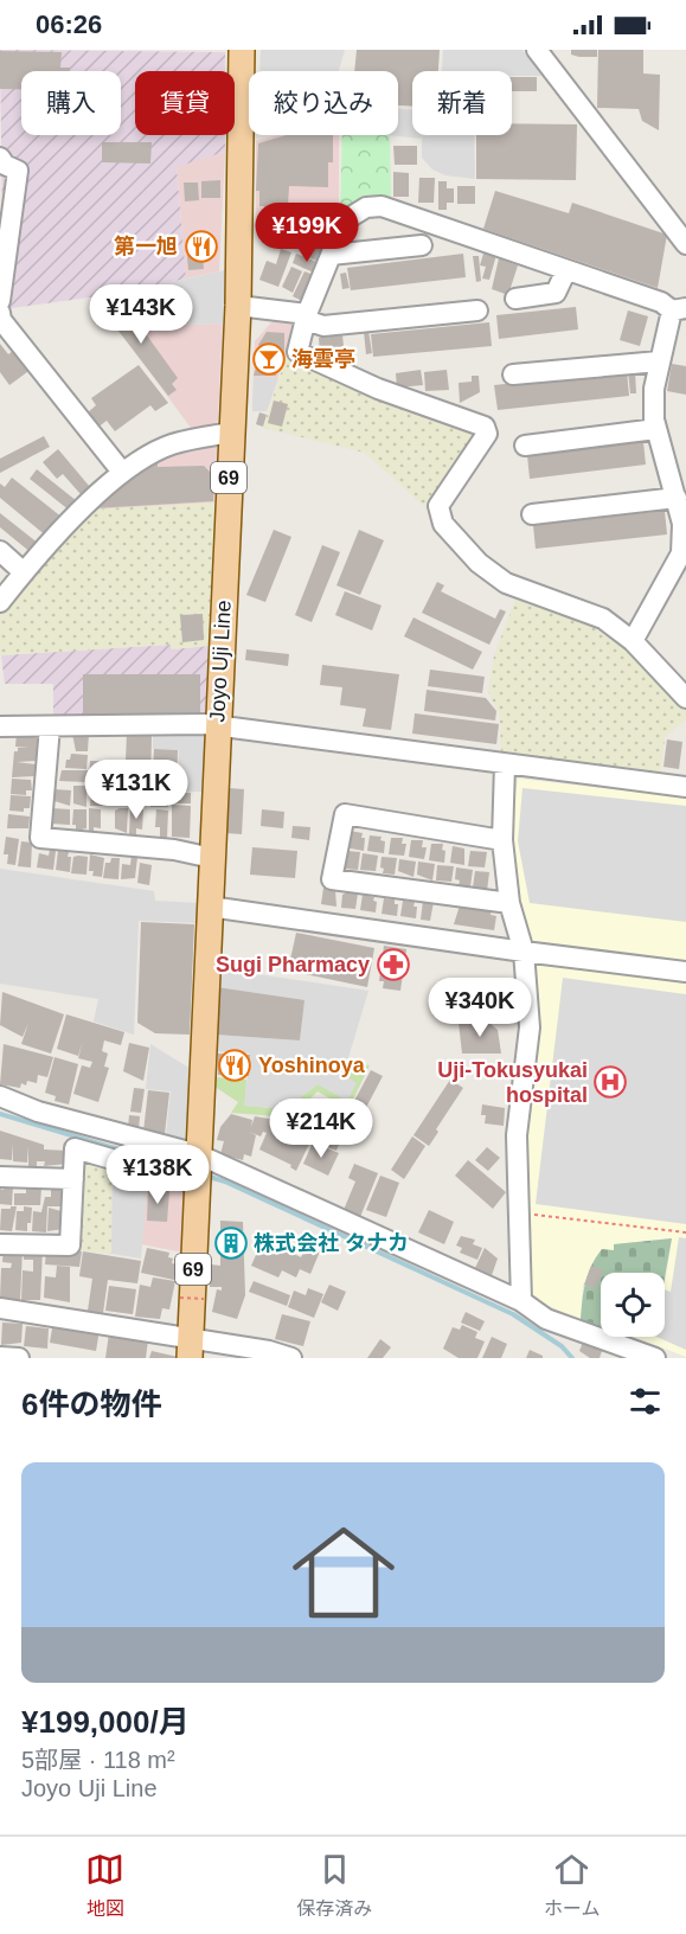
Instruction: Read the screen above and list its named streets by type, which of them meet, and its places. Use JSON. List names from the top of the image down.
{
  "streets": {
    "main road": ["69", "Joyo Uji Line"]
  },
  "places": {
    "restaurant": ["第一旭", "Yoshinoya"],
    "bar": ["海雲亭"],
    "pharmacy": ["Sugi Pharmacy"],
    "hospital": ["Uji-Tokusyukai hospital"],
    "building": ["株式会社 タナカ"]
  },
  "page": {
    "status": "06:26",
    "chip": [
      "購入",
      "賃貸",
      "絞り込み",
      "新着"
    ],
    "price": [
      "¥199K",
      "¥143K",
      "¥131K",
      "¥340K",
      "¥214K",
      "¥138K"
    ],
    "heading": "6件の物件",
    "list": [
      {
        "name": "¥199,000/月",
        "note": "5部屋 · 118 m² · Joyo Uji Line"
      }
    ],
    "tabs": ["地図", "保存済み", "ホーム"]
  }
}
